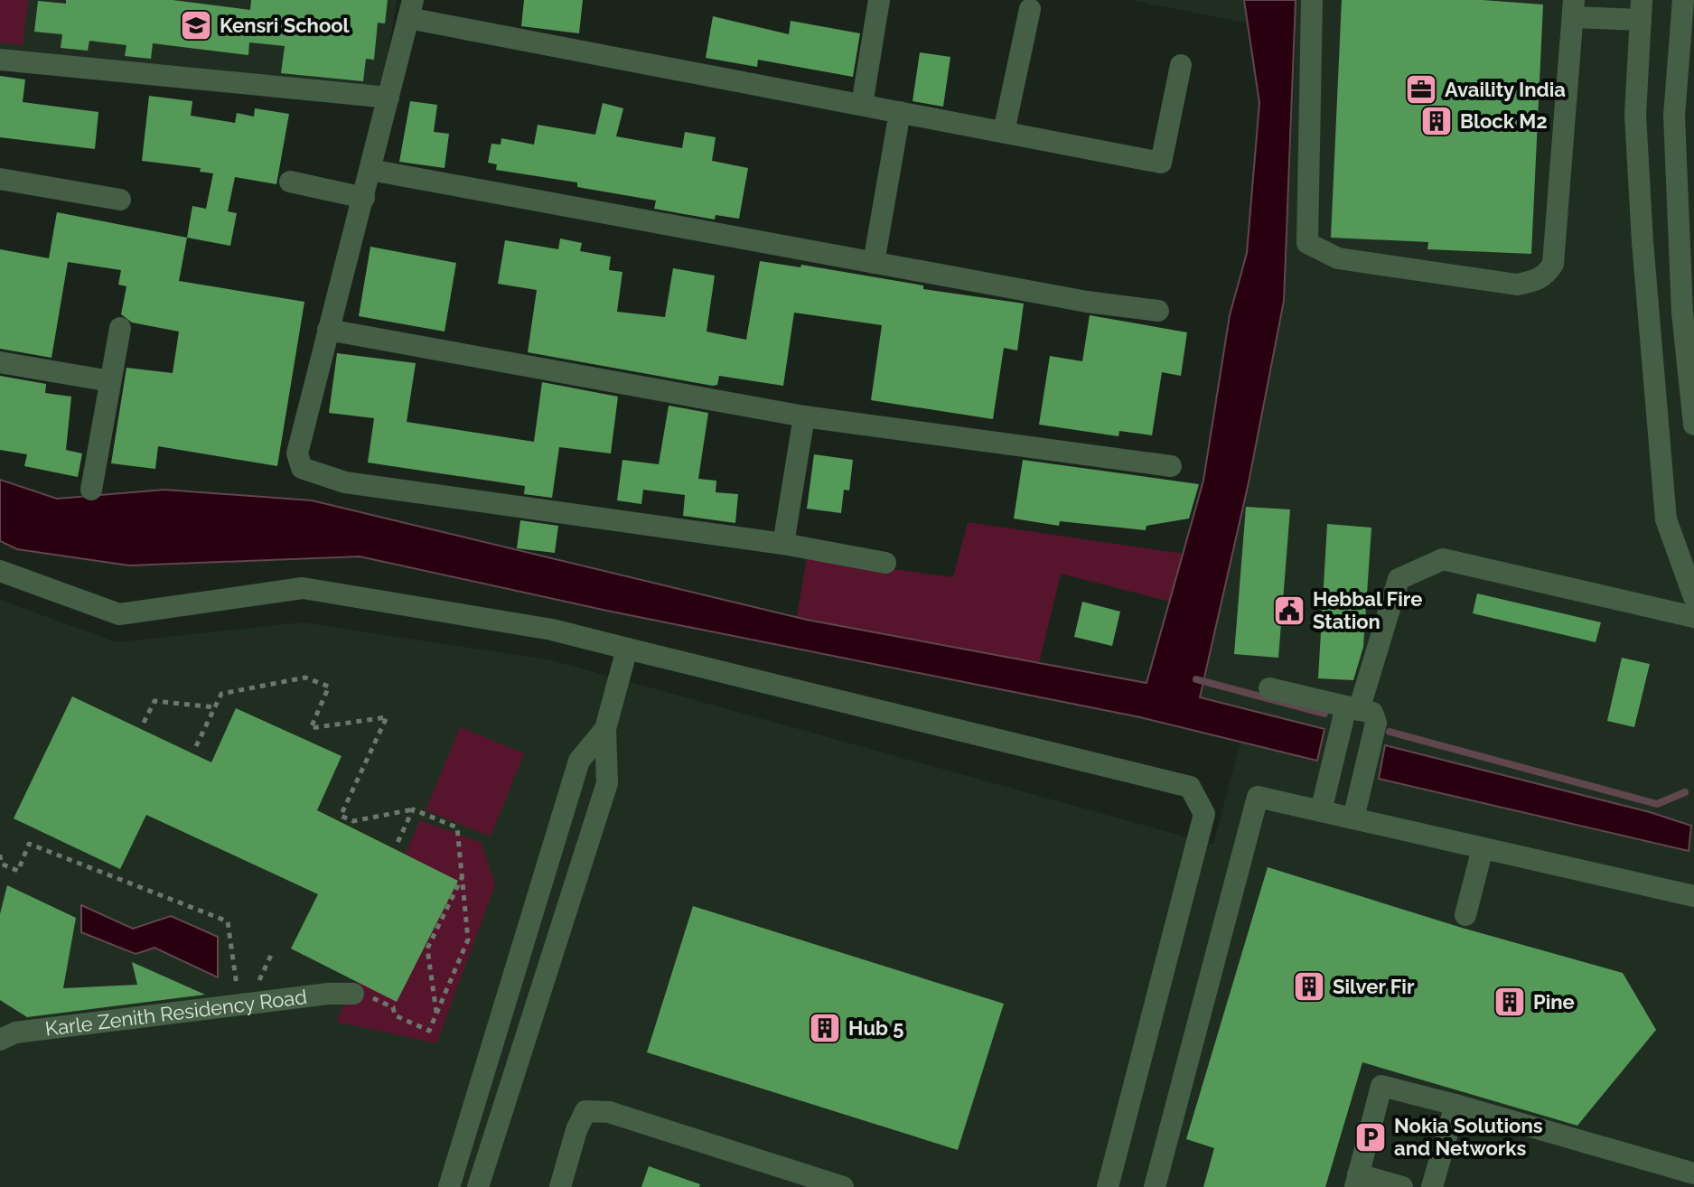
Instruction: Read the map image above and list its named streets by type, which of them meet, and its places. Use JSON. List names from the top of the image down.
{
  "streets": {
    "street": ["Karle Zenith Residency Road"]
  },
  "places": {
    "school or university": ["Kensri School"],
    "office": ["Availity India"],
    "building": [
      "Block M2",
      "Silver Fir",
      "Pine",
      "Hub 5"
    ],
    "public building": ["Hebbal Fire Station"],
    "parking": ["Nokia Solutions and Networks"]
  }
}
